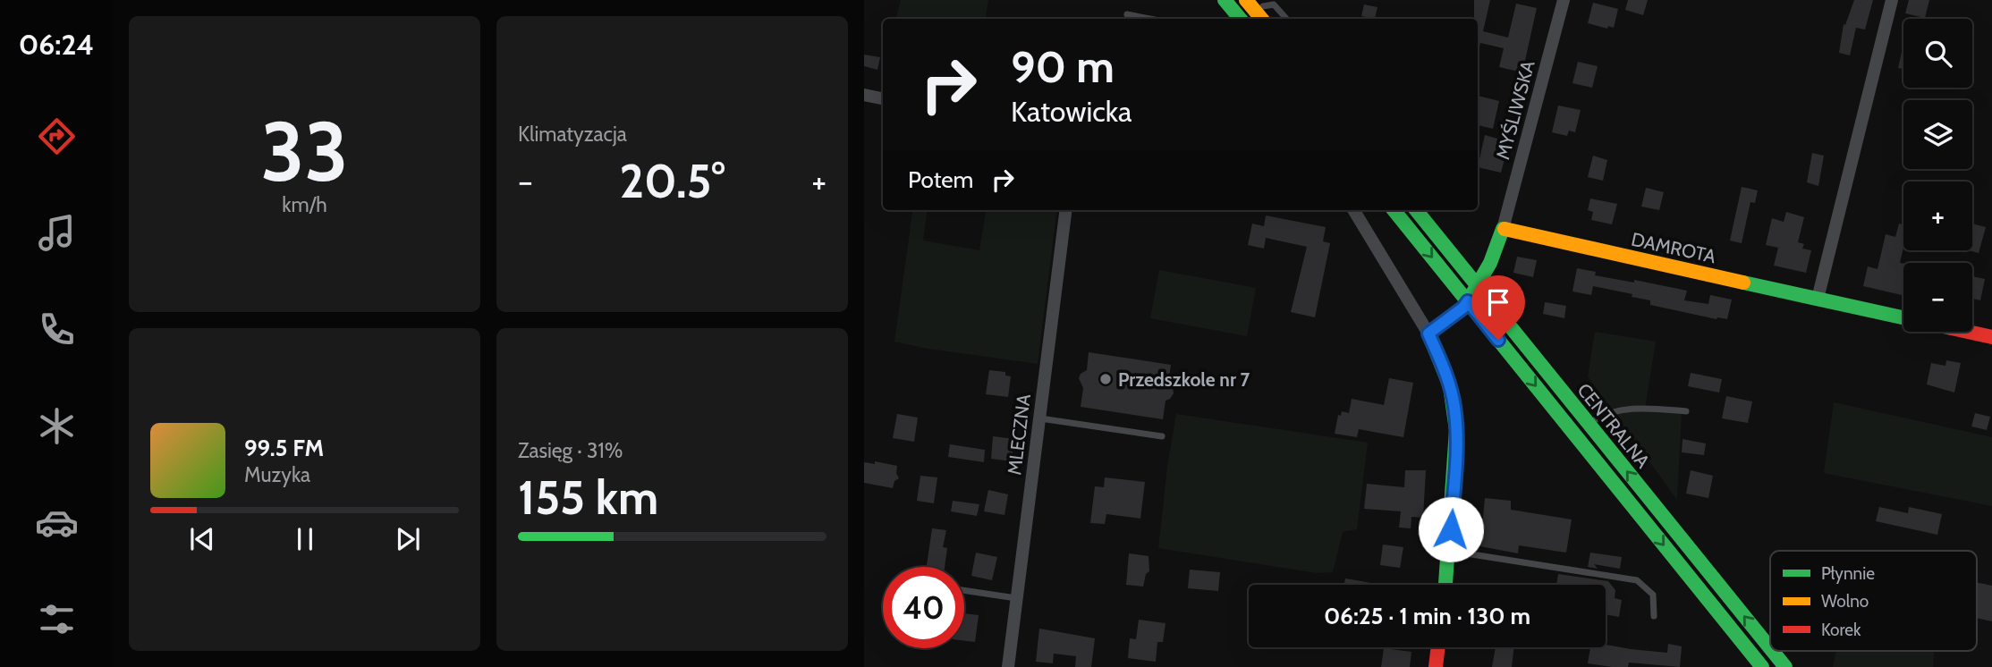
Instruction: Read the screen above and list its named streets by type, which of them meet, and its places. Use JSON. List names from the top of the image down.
{
  "streets": {
    "main road": ["DAMROTA", "CENTRALNA"],
    "street": ["MYŚLIWSKA", "MLECZNA"]
  },
  "crossings": [
    ["MYŚLIWSKA", "DAMROTA"]
  ],
  "places": ["Przedszkole nr 7"],
  "legend": ["Płynnie", "Wolno", "Korek"],
  "page": {
    "tabs": "06:24",
    "tile": [
      ["33", "km/h"],
      "Klimatyzacja",
      ["Zasięg · 31%", "155 km"]
    ],
    "map_buttons": ["+", "−"],
    "turn": ["90 m", "Katowicka"],
    "then": "Potem",
    "heat": ["−", "20.5°", "+"],
    "song": ["99.5 FM", "Muzyka"],
    "limit": "40",
    "trip": "06:25 · 1 min · 130 m"
  }
}
